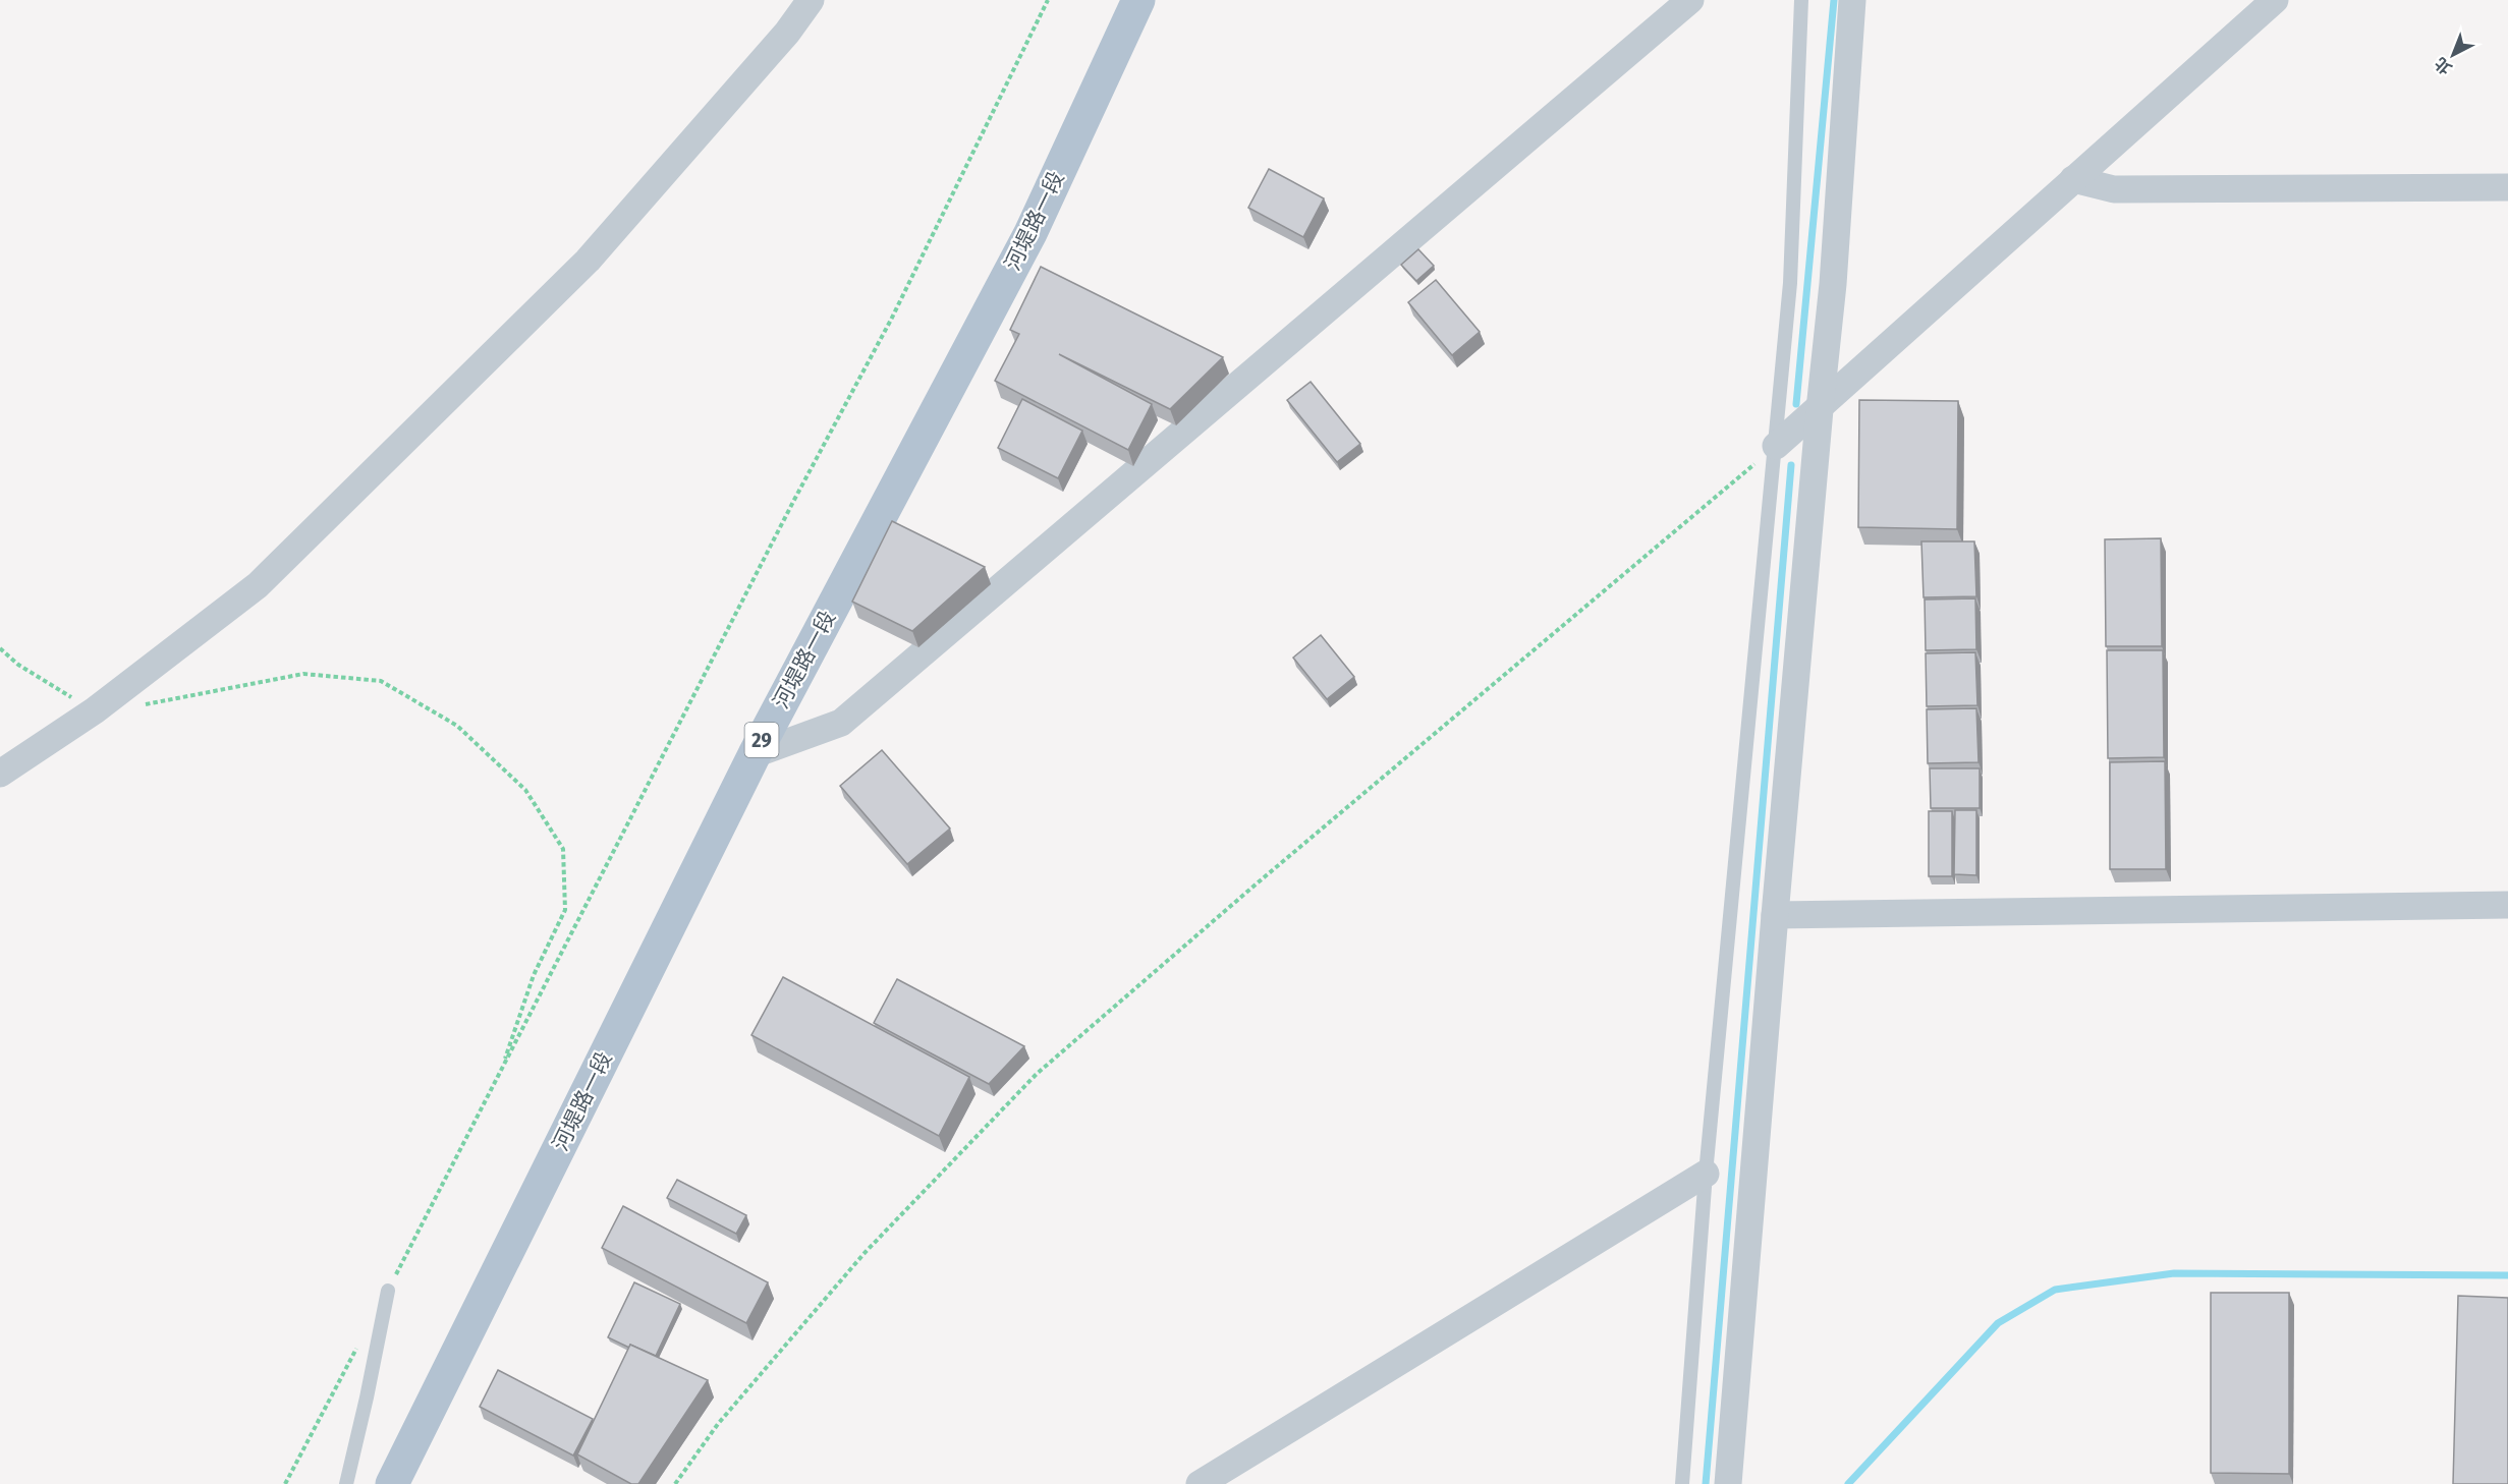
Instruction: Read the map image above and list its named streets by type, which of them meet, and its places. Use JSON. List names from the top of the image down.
{
  "streets": {
    "main road": ["河堤路一段", "29"]
  },
  "north": "bottom left"
}
